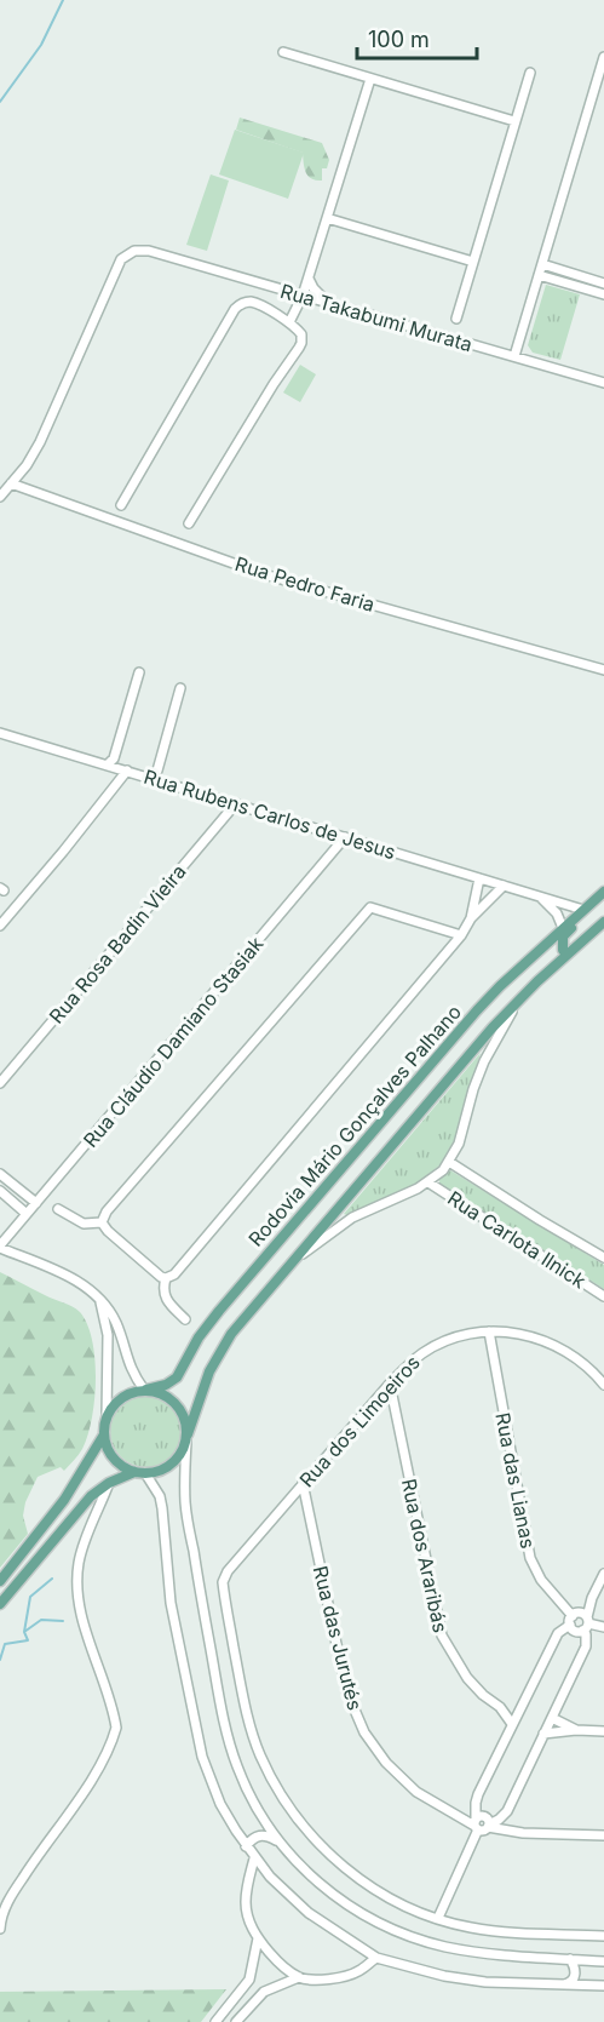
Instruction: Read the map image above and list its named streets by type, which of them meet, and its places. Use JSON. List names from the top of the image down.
{
  "streets": {
    "main road": ["Rodovia Mário Gonçalves Palhano"],
    "street": [
      "Rua Takabumi Murata",
      "Rua Pedro Faria",
      "Rua Rubens Carlos de Jesus",
      "Rua Rosa Badin Vieira",
      "Rua Cláudio Damiano Stasiak",
      "Rua Carlota Ilnick",
      "Rua dos Limoeiros",
      "Rua das Lianas",
      "Rua dos Araribás",
      "Rua das Jurutés"
    ]
  },
  "crossings": [
    ["Rua Takabumi Murata", "Rua Pedro Faria"],
    ["Rua Rubens Carlos de Jesus", "Rua Rosa Badin Vieira"],
    ["Rua Rubens Carlos de Jesus", "Rua Cláudio Damiano Stasiak"],
    ["Rua Rubens Carlos de Jesus", "Rodovia Mário Gonçalves Palhano"],
    ["Rua dos Limoeiros", "Rua das Lianas"],
    ["Rua dos Limoeiros", "Rua dos Araribás"],
    ["Rua dos Limoeiros", "Rua das Jurutés"]
  ],
  "scale_bar": "100 m"
}
